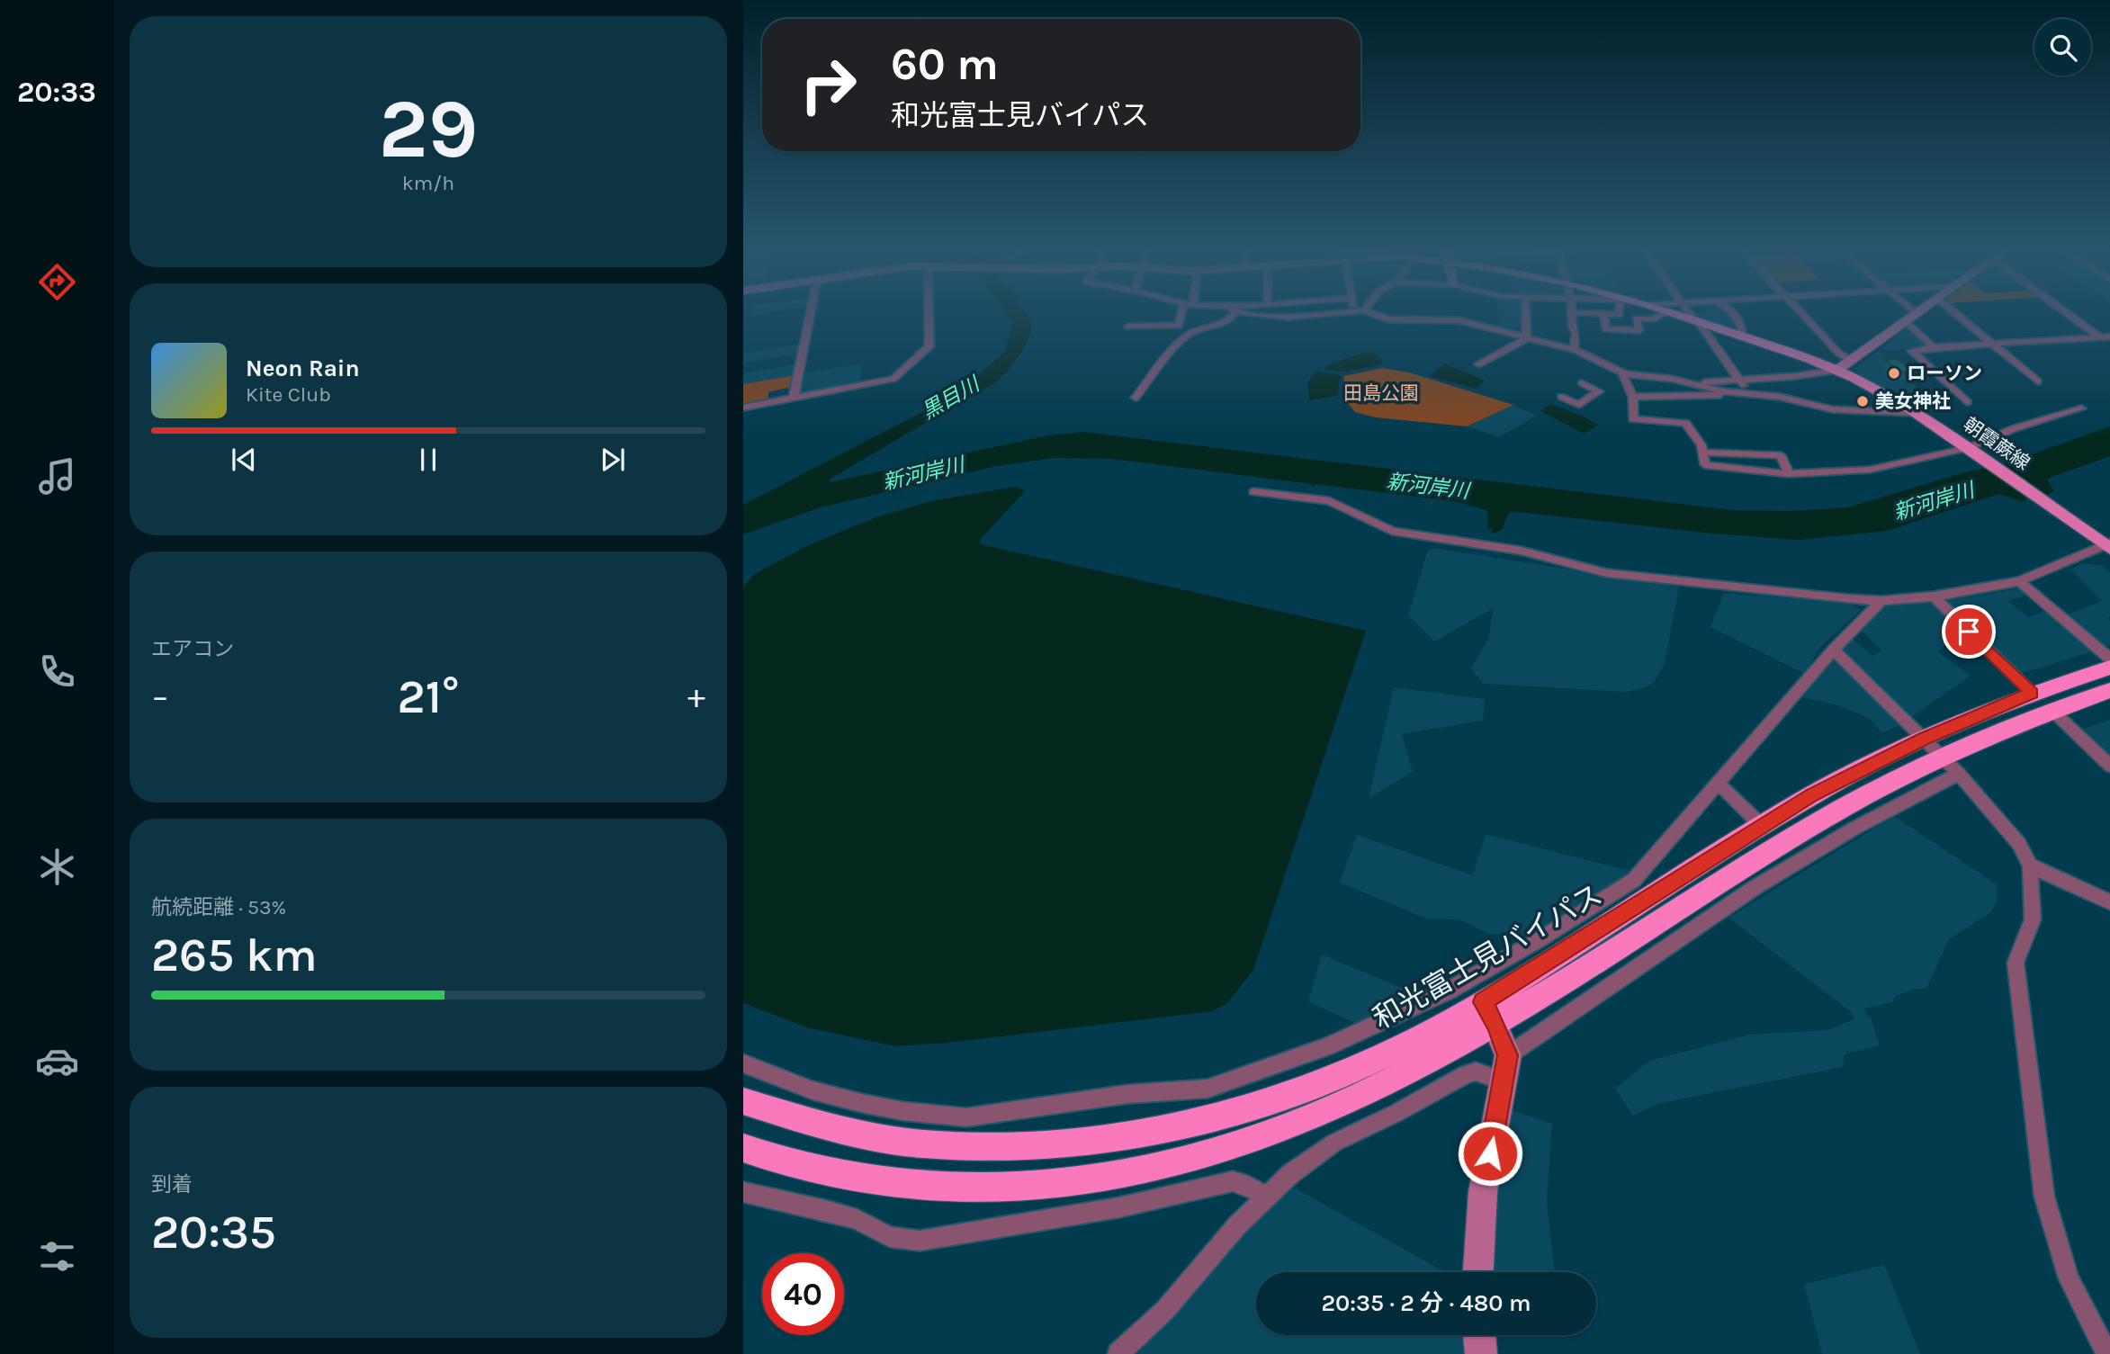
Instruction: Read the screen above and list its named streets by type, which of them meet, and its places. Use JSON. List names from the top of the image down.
{
  "streets": {
    "highway": ["和光富士見バイパス"],
    "main road": ["朝霞蕨線"]
  },
  "water": ["黒目川", "新河岸川"],
  "parks": ["田島公園"],
  "places": ["ローソン", "美女神社"],
  "page": {
    "tabs": "20:33",
    "tile": [
      ["29", "km/h"],
      "エアコン",
      ["航続距離 · 53%", "265 km"],
      ["到着", "20:35"]
    ],
    "turn": ["60 m", "和光富士見バイパス"],
    "song": ["Neon Rain", "Kite Club"],
    "heat": ["−", "21°", "+"],
    "limit": "40",
    "trip": "20:35 · 2 分 · 480 m"
  }
}
